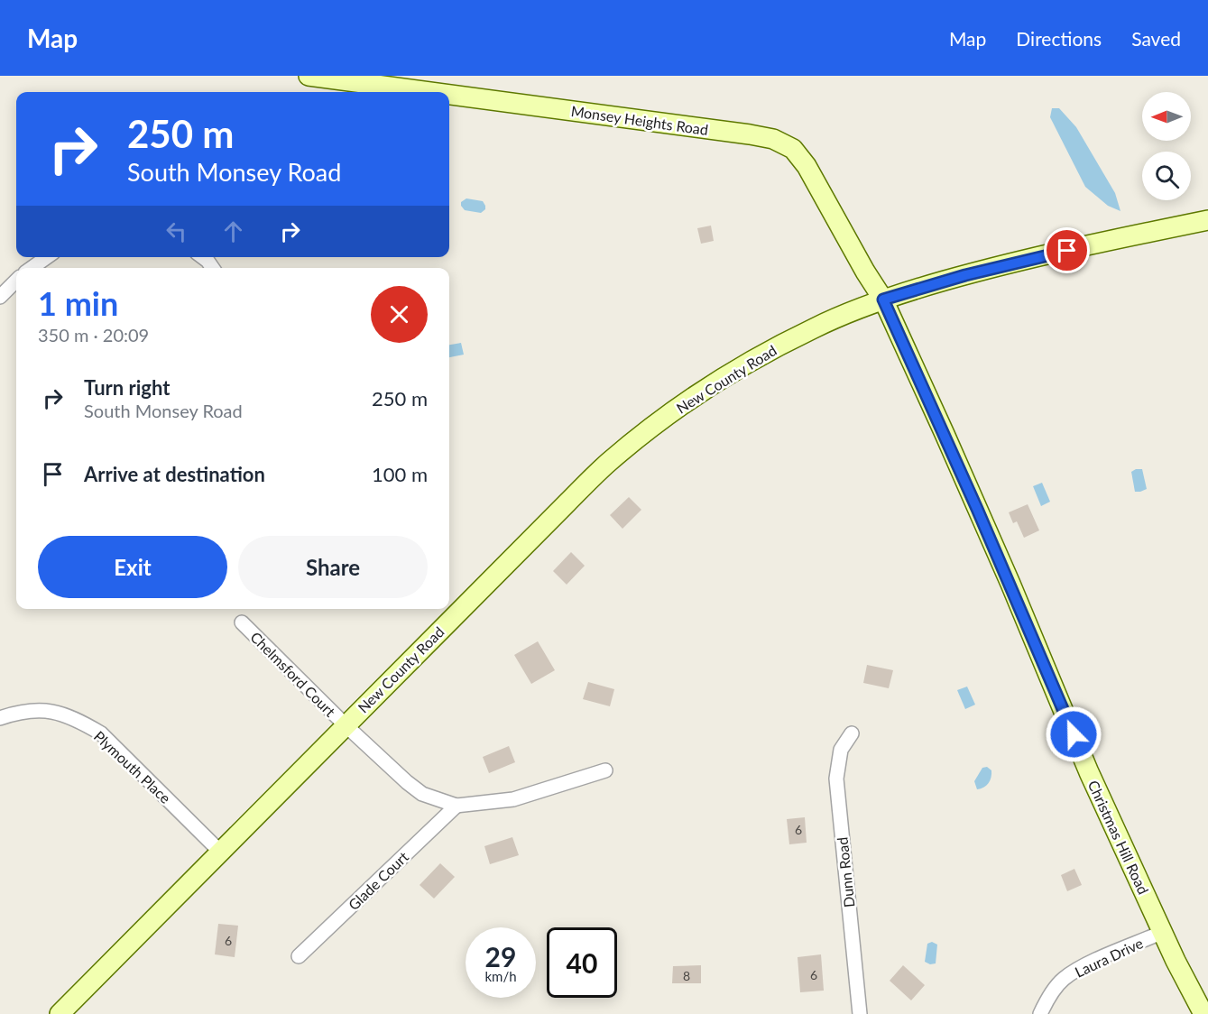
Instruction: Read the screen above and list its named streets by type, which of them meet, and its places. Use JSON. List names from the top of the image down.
{
  "streets": {
    "street": [
      "Monsey Heights Road",
      "New County Road",
      "Chelmsford Court",
      "Plymouth Place",
      "Christmas Hill Road",
      "Dunn Road",
      "Glade Court",
      "Laura Drive"
    ]
  },
  "crossings": [
    ["Monsey Heights Road", "New County Road"],
    ["Monsey Heights Road", "Christmas Hill Road"],
    ["New County Road", "Chelmsford Court"],
    ["New County Road", "Plymouth Place"],
    ["New County Road", "Christmas Hill Road"],
    ["Chelmsford Court", "Glade Court"],
    ["Christmas Hill Road", "Laura Drive"]
  ],
  "house_numbers": [
    "6",
    "6",
    "6",
    "8"
  ],
  "north": "left",
  "page": {
    "header": "Map",
    "nav": ["Map", "Directions", "Saved"],
    "turn": ["250 m", "South Monsey Road"],
    "heading": ["1 min", "350 m · 20:09"],
    "list": [
      {
        "name": "Turn right",
        "note": "South Monsey Road",
        "value": "250 m"
      },
      {
        "name": "Arrive at destination",
        "value": "100 m"
      }
    ],
    "buttons": ["Exit", "Share"],
    "speed": "29 km/h",
    "limit": "40"
  }
}
